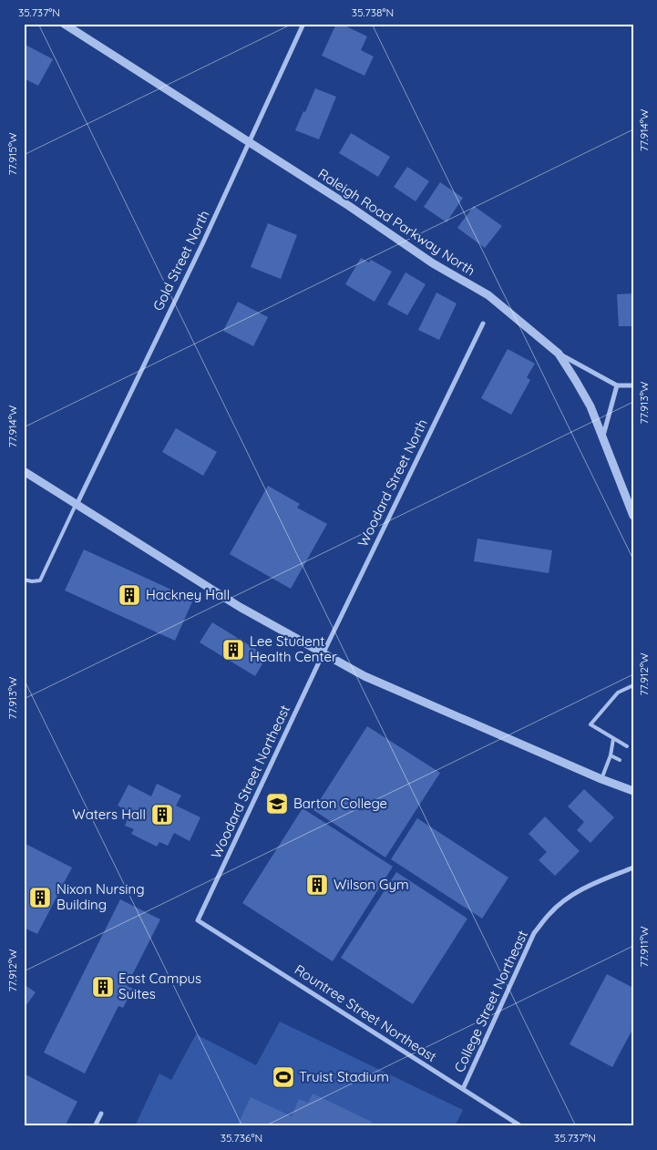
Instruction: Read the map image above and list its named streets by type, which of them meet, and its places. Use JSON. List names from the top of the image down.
{
  "streets": {
    "street": [
      "Raleigh Road Parkway North",
      "Gold Street North",
      "Woodard Street North",
      "Woodard Street Northeast",
      "College Street Northeast",
      "Rountree Street Northeast"
    ]
  },
  "crossings": [
    ["Raleigh Road Parkway North", "Gold Street North"],
    ["Woodard Street North", "Woodard Street Northeast"],
    ["Woodard Street Northeast", "Rountree Street Northeast"],
    ["College Street Northeast", "Rountree Street Northeast"]
  ],
  "places": {
    "building": [
      "Hackney Hall",
      "Lee Student Health Center",
      "Waters Hall",
      "Wilson Gym",
      "Nixon Nursing Building",
      "East Campus Suites"
    ],
    "school or university": ["Barton College"],
    "sports": ["Truist Stadium"]
  },
  "coordinates": [
    "35.737°N",
    "35.738°N",
    "77.914°W",
    "77.915°W",
    "77.913°W",
    "77.912°W",
    "77.911°W",
    "35.736°N"
  ]
}
